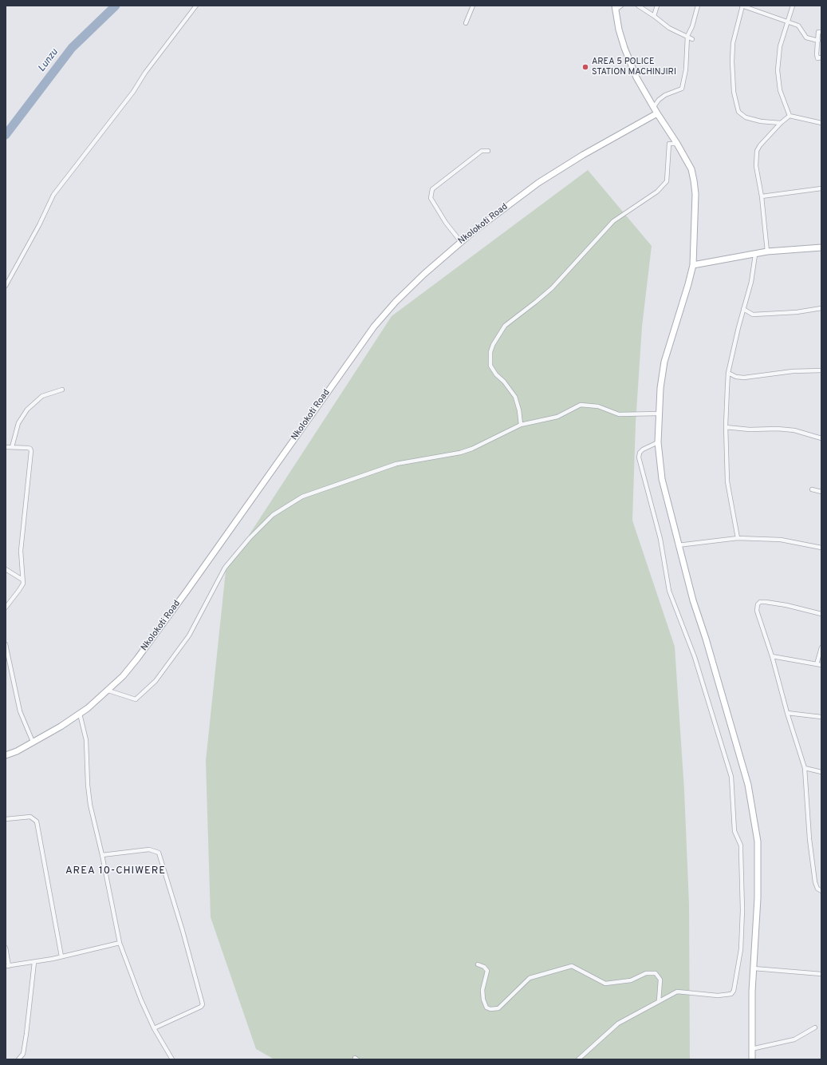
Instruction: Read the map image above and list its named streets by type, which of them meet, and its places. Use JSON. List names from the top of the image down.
{
  "streets": {
    "main road": ["Nkolokoti Road"]
  },
  "districts": ["AREA 10-CHIWERE"],
  "water": ["Lunzu"],
  "places": ["AREA 5 POLICE STATION MACHINJIRI"]
}
